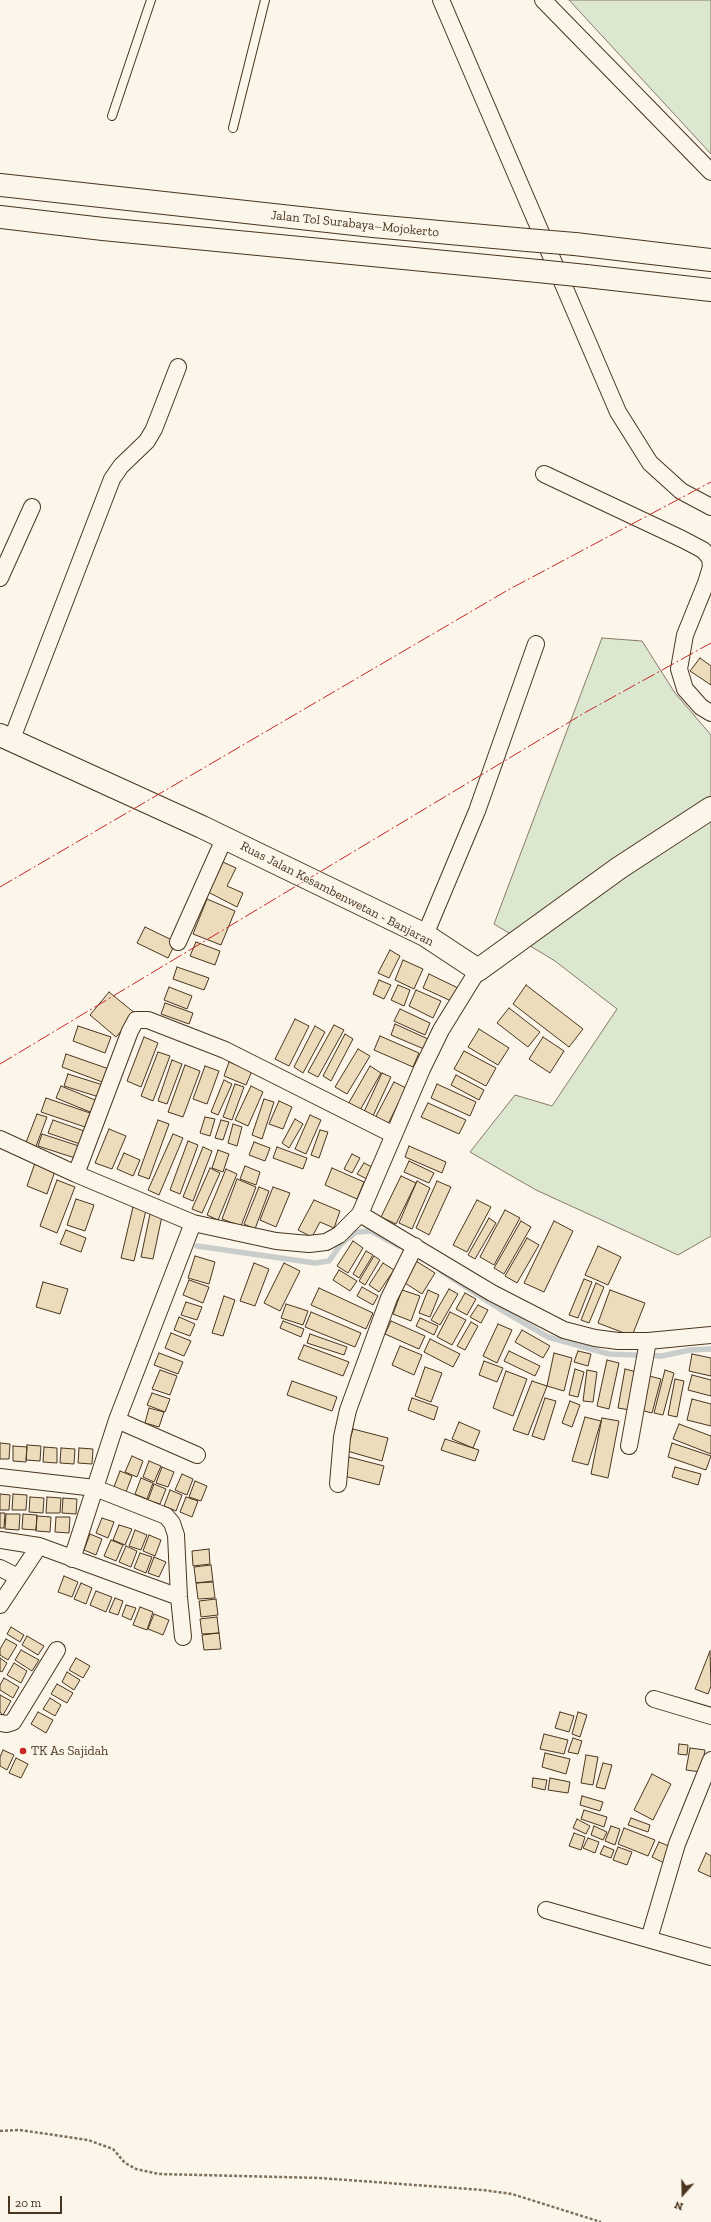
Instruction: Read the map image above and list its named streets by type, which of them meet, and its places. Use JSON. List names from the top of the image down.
{
  "streets": {
    "main road": ["Jalan Tol Surabaya–Mojokerto", "Ruas Jalan Kesambenwetan - Banjaran"]
  },
  "places": ["TK As Sajidah"],
  "scale_bar": "20 m",
  "north": "bottom"
}
